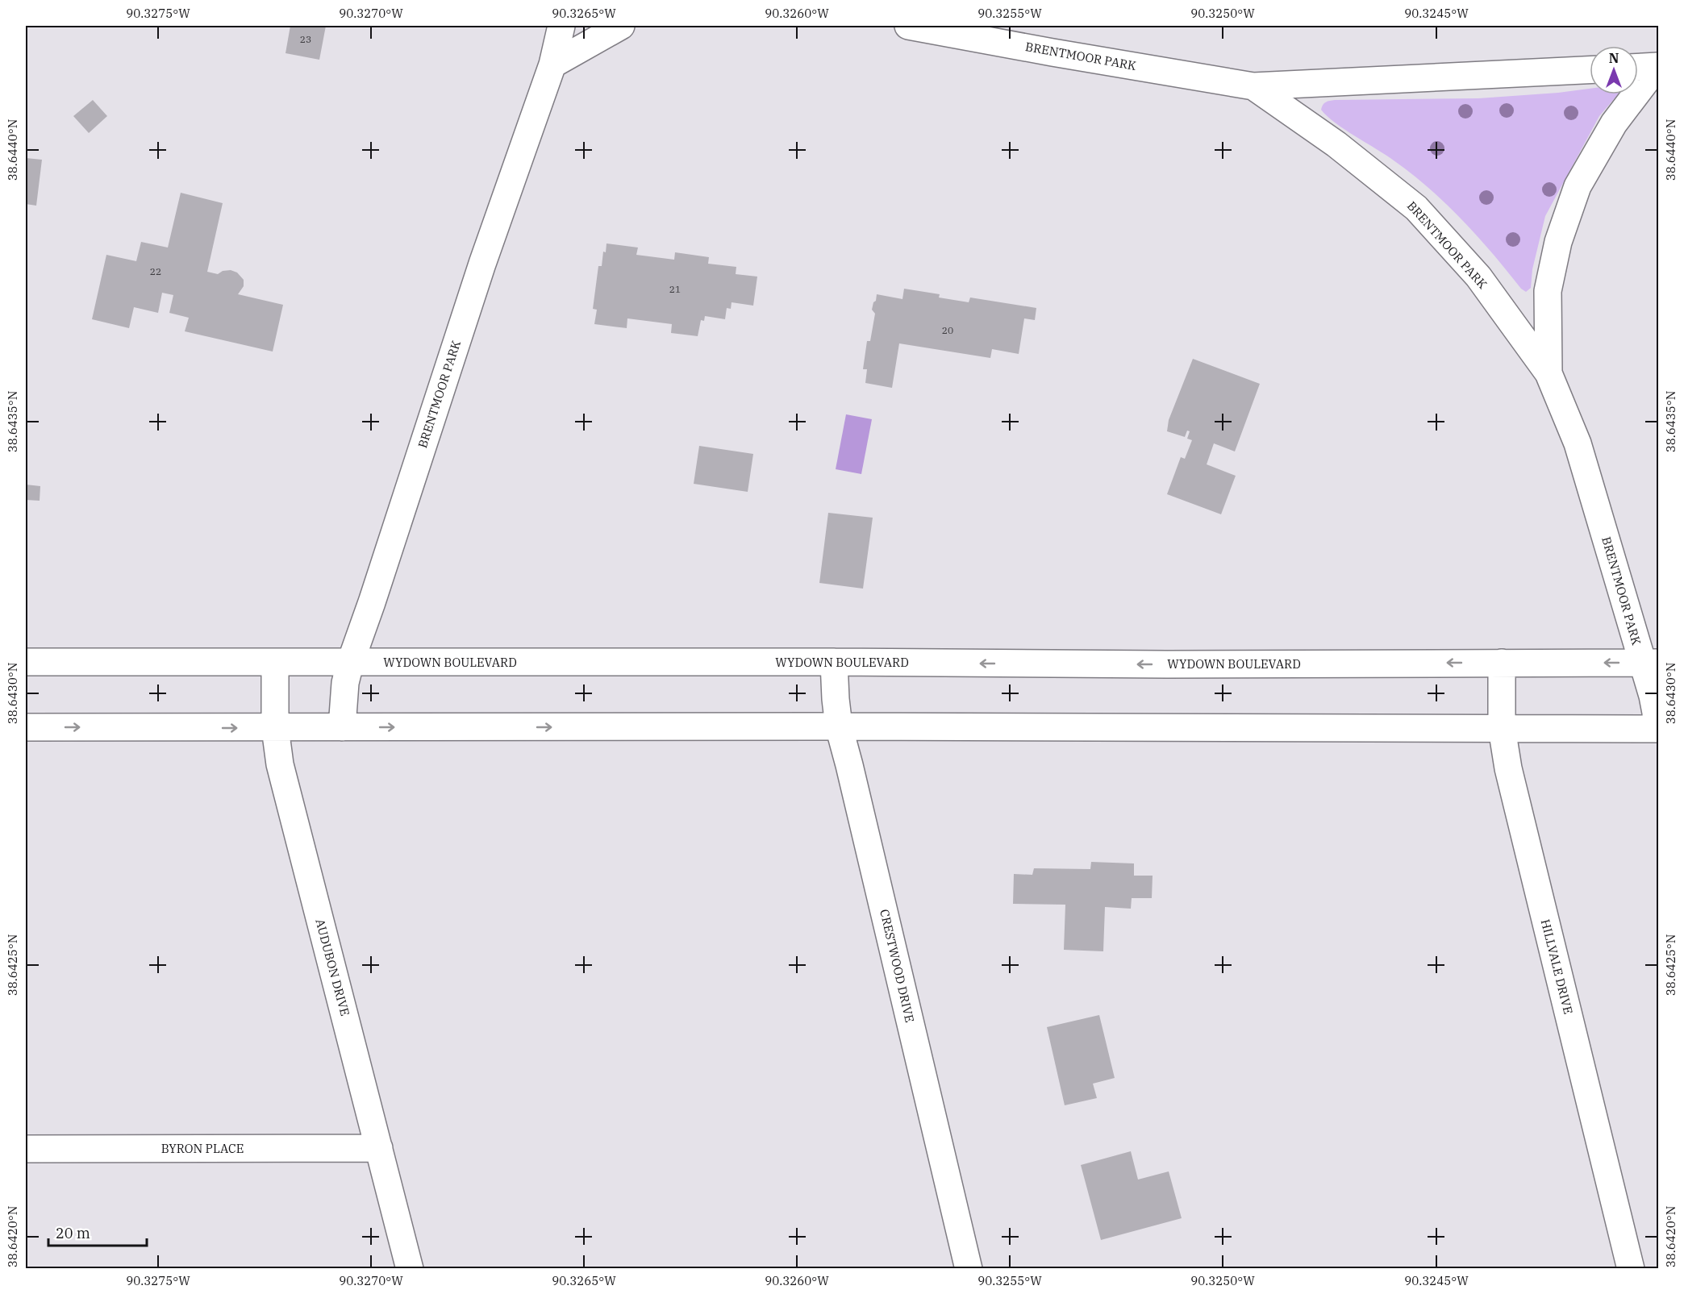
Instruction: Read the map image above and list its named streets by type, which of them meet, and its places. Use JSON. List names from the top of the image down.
{
  "streets": {
    "street": [
      "BRENTMOOR PARK",
      "WYDOWN BOULEVARD",
      "CRESTWOOD DRIVE",
      "HILLVALE DRIVE",
      "AUDUBON DRIVE",
      "BYRON PLACE"
    ]
  },
  "crossings": [
    ["BRENTMOOR PARK", "WYDOWN BOULEVARD"],
    ["WYDOWN BOULEVARD", "CRESTWOOD DRIVE"],
    ["WYDOWN BOULEVARD", "HILLVALE DRIVE"],
    ["WYDOWN BOULEVARD", "AUDUBON DRIVE"],
    ["AUDUBON DRIVE", "BYRON PLACE"]
  ],
  "house_numbers": [
    "23",
    "22",
    "21",
    "20"
  ],
  "scale_bar": "20 m",
  "north": "top",
  "coordinates": [
    "90.3275°W",
    "90.3270°W",
    "90.3265°W",
    "90.3260°W",
    "90.3255°W",
    "90.3250°W",
    "90.3245°W",
    "38.6440°N",
    "38.6435°N",
    "38.6430°N",
    "38.6425°N",
    "38.6420°N"
  ]
}
